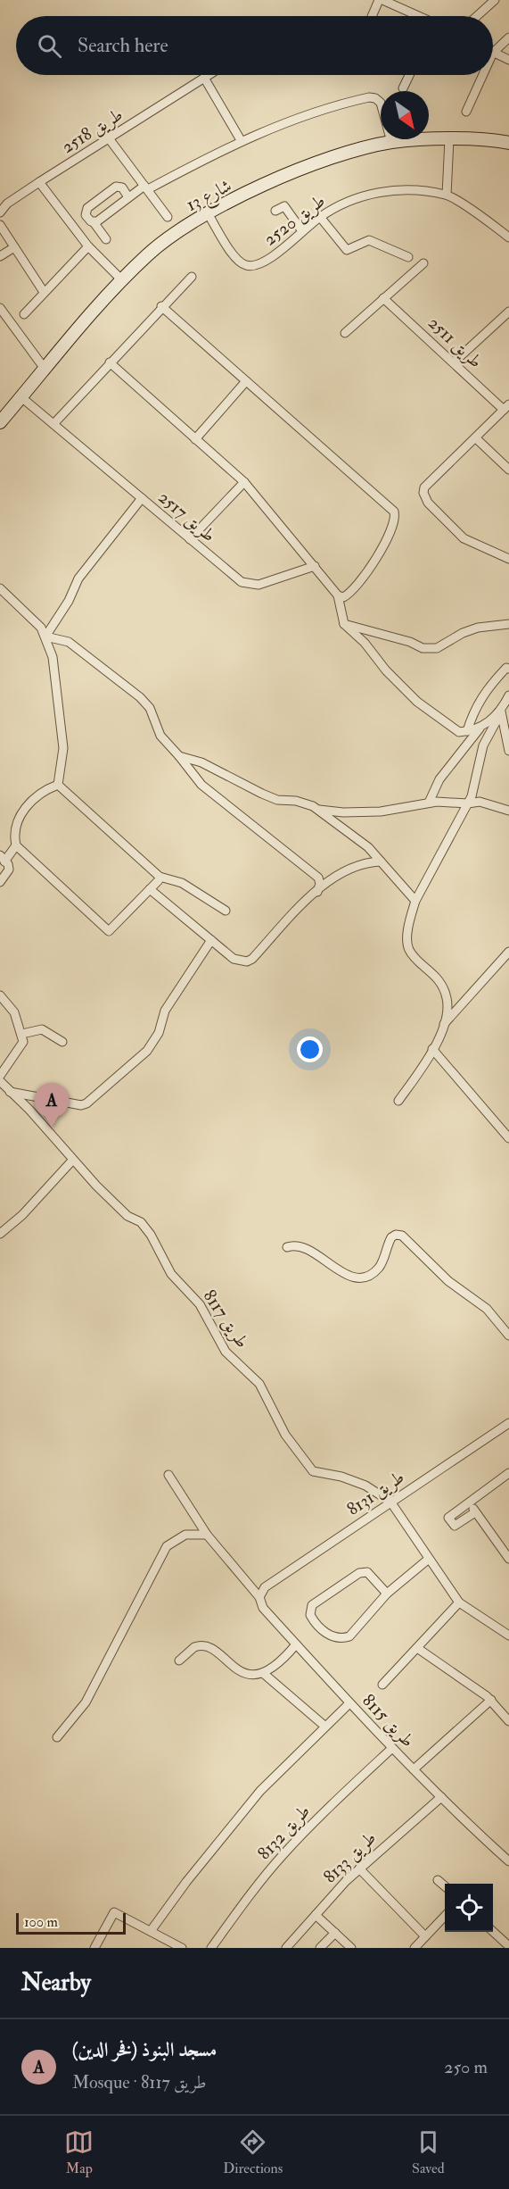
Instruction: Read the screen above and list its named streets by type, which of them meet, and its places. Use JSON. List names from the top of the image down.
{
  "streets": {
    "street": [
      "طريق 2518",
      "شارع 13",
      "طريق 2520",
      "طريق 2511",
      "طريق 2517",
      "طريق 8117",
      "طريق 8131",
      "طريق 8115",
      "طريق 8132",
      "طريق 8133"
    ]
  },
  "crossings": [
    ["شارع 13", "طريق 2520"],
    ["شارع 13", "طريق 2517"],
    ["طريق 8117", "طريق 8131"],
    ["طريق 8131", "طريق 8115"],
    ["طريق 8115", "طريق 8132"],
    ["طريق 8115", "طريق 8133"]
  ],
  "scale_bar": "100 m",
  "north": "bottom right",
  "page": {
    "search": "Search here",
    "pins": "A",
    "scale": "100 m",
    "heading": "Nearby",
    "list": [
      {
        "mark": "A",
        "name": "مسجد البنوذ (فخر الدين)",
        "note": "Mosque · طريق 8117",
        "value": "250 m"
      }
    ],
    "nav": ["Map", "Directions", "Saved"]
  }
}
